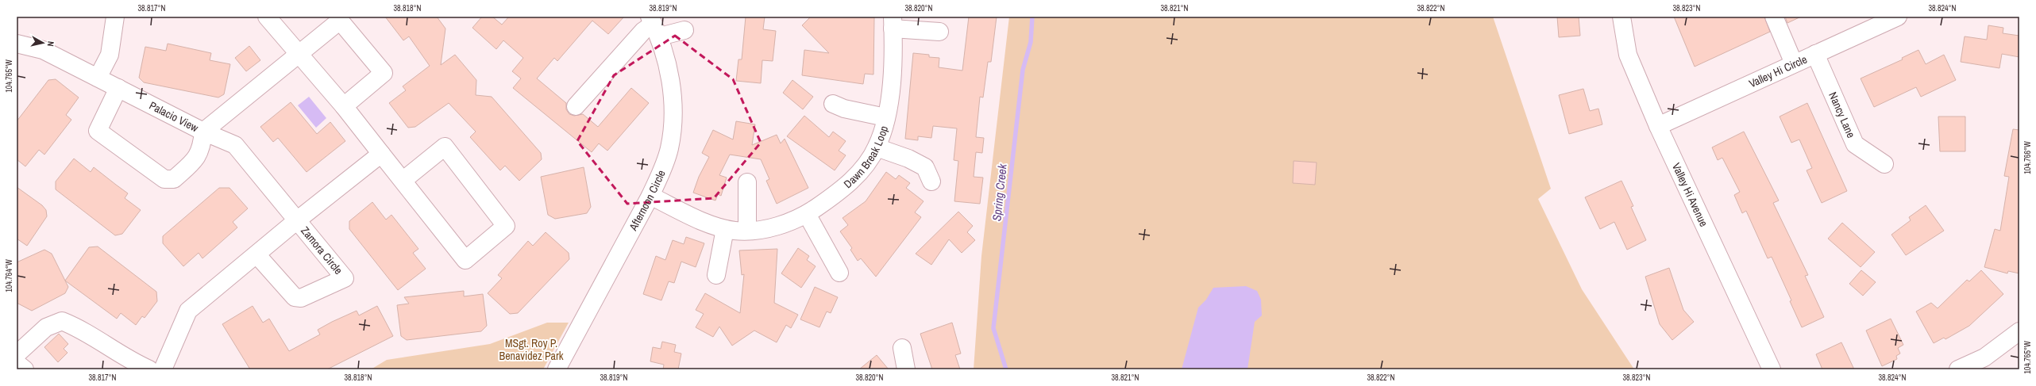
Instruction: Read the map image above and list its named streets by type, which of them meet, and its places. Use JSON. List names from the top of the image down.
{
  "streets": {
    "street": [
      "Valley Hi Circle",
      "Nancy Lane",
      "Palacio View",
      "Dawn Break Loop",
      "Valley Hi Avenue",
      "Afternoon Circle",
      "Zamora Circle"
    ]
  },
  "crossings": [
    ["Valley Hi Circle", "Nancy Lane"],
    ["Valley Hi Circle", "Valley Hi Avenue"],
    ["Dawn Break Loop", "Afternoon Circle"]
  ],
  "water": ["Spring Creek"],
  "parks": ["MSgt. Roy P. Benavidez Park"],
  "north": "right",
  "coordinates": [
    "38.817°N",
    "38.818°N",
    "38.819°N",
    "38.820°N",
    "38.821°N",
    "38.822°N",
    "38.823°N",
    "38.824°N",
    "104.765°W",
    "104.766°W",
    "104.764°W"
  ]
}
